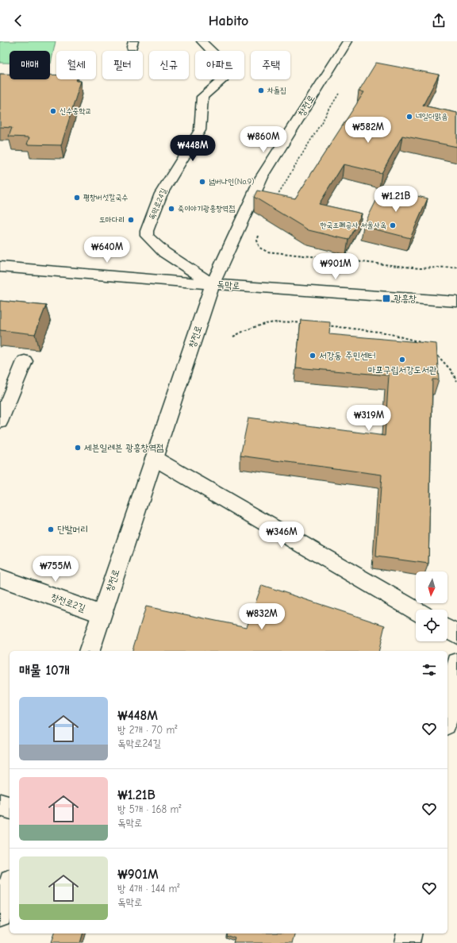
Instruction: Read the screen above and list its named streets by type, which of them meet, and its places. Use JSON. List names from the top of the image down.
{
  "streets": {
    "main road": [
      "창전로",
      "독막로24길",
      "독막로",
      "창전로2길"
    ]
  },
  "crossings": [
    ["창전로", "독막로24길"],
    ["창전로", "독막로"],
    ["창전로", "창전로2길"],
    ["독막로24길", "독막로"]
  ],
  "places": {
    "other": [
      "차돌집",
      "신수중학교",
      "네일더맑음",
      "넘버나인(No.9)",
      "평창버섯칼국수",
      "죽이야기광흥창역점",
      "도마다리",
      "한국조폐공사 서울사옥",
      "서강동 주민센터",
      "마포구립서강도서관",
      "세븐일레븐 광흥창역점",
      "단발머리"
    ],
    "transit": ["광흥창"]
  },
  "north": "bottom",
  "page": {
    "header": "Habito",
    "chip": [
      "매매",
      "월세",
      "필터",
      "신규",
      "아파트",
      "주택"
    ],
    "price": [
      "₩582M",
      "₩860M",
      "₩448M",
      "₩1.21B",
      "₩640M",
      "₩901M",
      "₩319M",
      "₩346M",
      "₩755M",
      "₩832M"
    ],
    "heading": "매물 10개",
    "list": [
      {
        "name": "₩448M",
        "note": "방 2개 · 70 m² · 독막로24길"
      },
      {
        "name": "₩1.21B",
        "note": "방 5개 · 168 m² · 독막로"
      },
      {
        "name": "₩901M",
        "note": "방 4개 · 144 m² · 독막로"
      }
    ]
  }
}
